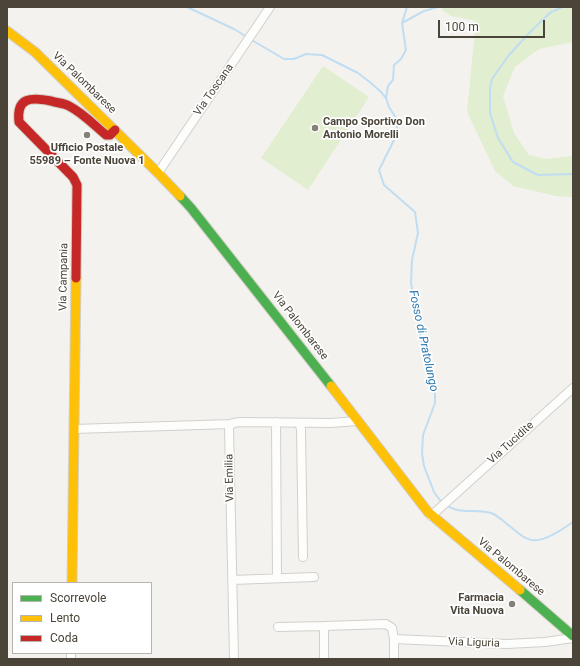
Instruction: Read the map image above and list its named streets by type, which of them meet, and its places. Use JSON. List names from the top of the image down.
{
  "streets": {
    "main road": ["Via Palombarese", "Via Campania"],
    "street": [
      "Via Toscana",
      "Via Tucidite",
      "Via Emilia",
      "Via Liguria"
    ]
  },
  "crossings": [
    ["Via Palombarese", "Via Toscana"],
    ["Via Palombarese", "Via Campania"],
    ["Via Palombarese", "Via Tucidite"],
    ["Via Palombarese", "Via Liguria"]
  ],
  "water": ["Fosso di Pratolungo"],
  "places": ["Campo Sportivo Don Antonio Morelli", "Ufficio Postale 55989 – Fonte Nuova 1", "Farmacia Vita Nuova"],
  "legend": ["Scorrevole", "Lento", "Coda"],
  "scale_bar": "100 m"
}
